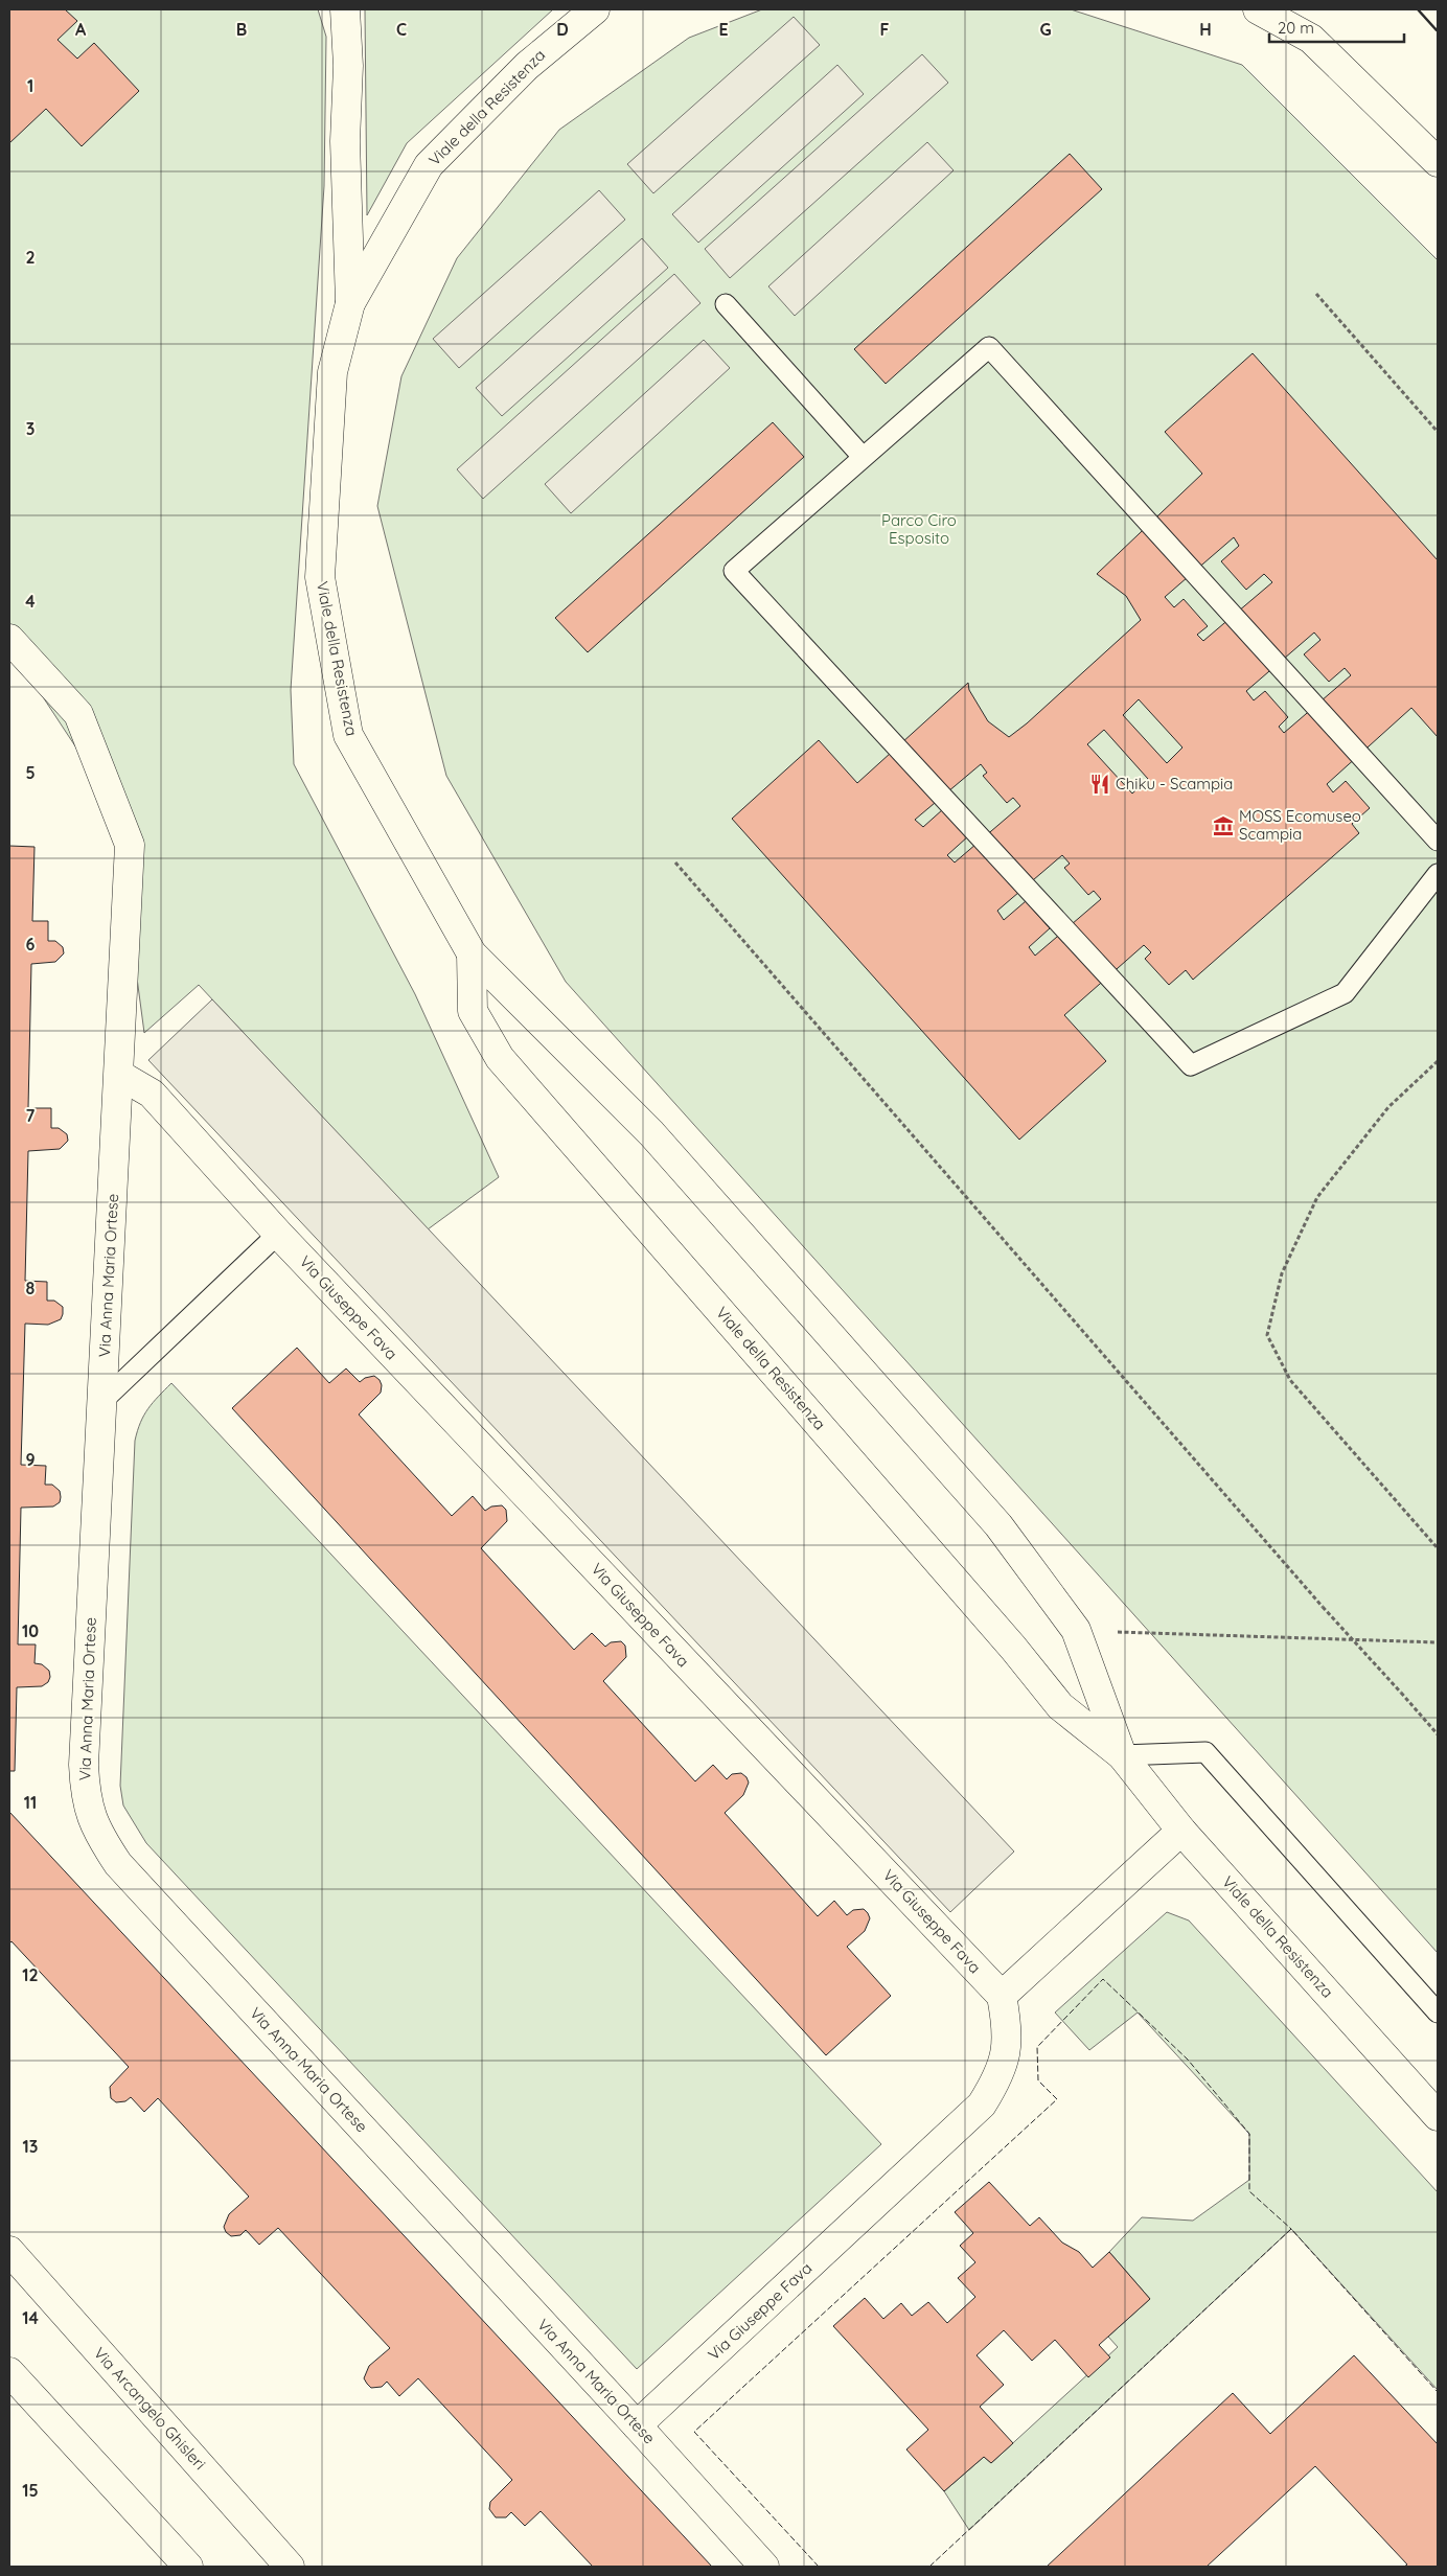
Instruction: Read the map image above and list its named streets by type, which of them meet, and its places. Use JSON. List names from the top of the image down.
{
  "streets": {
    "street": [
      "Viale della Resistenza",
      "Via Anna Maria Ortese",
      "Via Giuseppe Fava",
      "Via Arcangelo Ghisleri"
    ]
  },
  "crossings": [
    ["Via Anna Maria Ortese", "Via Giuseppe Fava"]
  ],
  "parks": ["Parco Ciro Esposito"],
  "places": {
    "restaurant": ["Chiku - Scampia"],
    "museum": ["MOSS Ecomuseo Scampia"]
  },
  "scale_bar": "20 m",
  "grid": {
    "columns": [
      "A",
      "B",
      "C",
      "D",
      "E",
      "F",
      "G",
      "H"
    ],
    "rows": [
      "1",
      "2",
      "3",
      "4",
      "5",
      "6",
      "7",
      "8",
      "9",
      "10",
      "11",
      "12",
      "13",
      "14",
      "15"
    ]
  }
}
